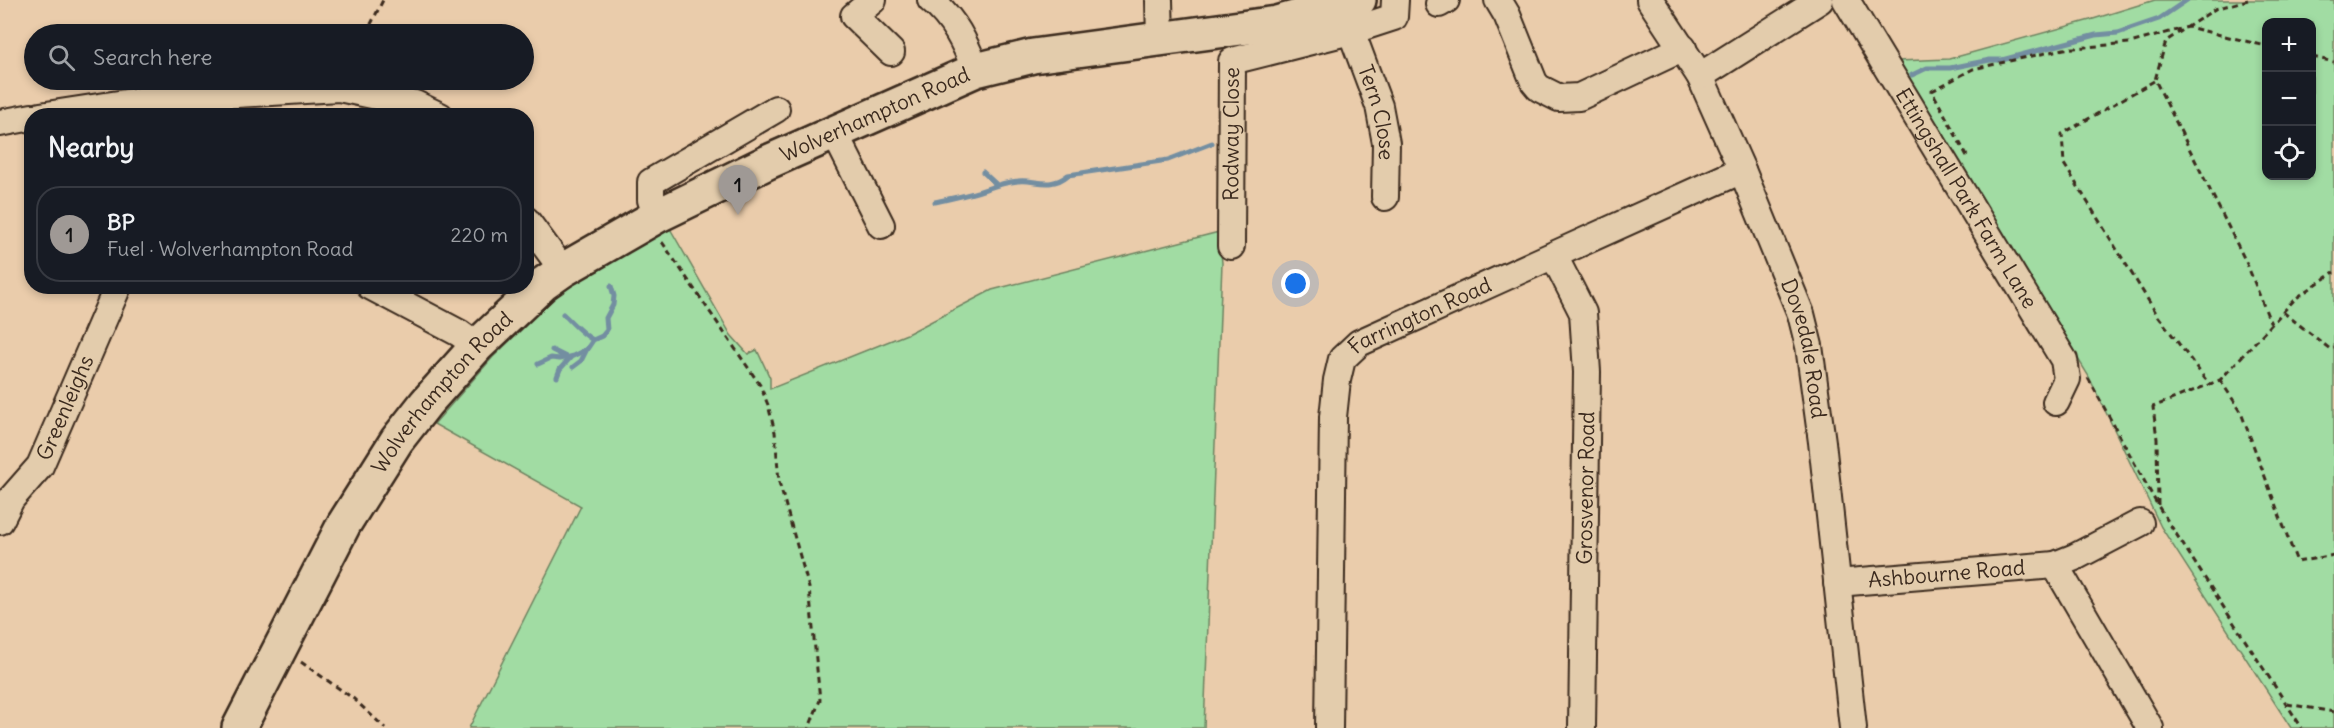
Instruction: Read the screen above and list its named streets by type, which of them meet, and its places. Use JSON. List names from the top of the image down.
{
  "streets": {
    "main road": ["Wolverhampton Road"],
    "street": [
      "Tern Close",
      "Rodway Close",
      "Ettingshall Park Farm Lane",
      "Farrington Road",
      "Dovedale Road",
      "Greenleighs",
      "Grosvenor Road",
      "Ashbourne Road"
    ]
  },
  "crossings": [
    ["Tern Close", "Wolverhampton Road"],
    ["Tern Close", "Rodway Close"],
    ["Wolverhampton Road", "Rodway Close"],
    ["Farrington Road", "Dovedale Road"],
    ["Farrington Road", "Grosvenor Road"],
    ["Dovedale Road", "Ashbourne Road"]
  ],
  "page": {
    "map_buttons": ["+", "−"],
    "search": "Search here",
    "heading": "Nearby",
    "pins": "1",
    "list": [
      {
        "mark": "1",
        "name": "BP",
        "note": "Fuel · Wolverhampton Road",
        "value": "220 m"
      }
    ]
  }
}
